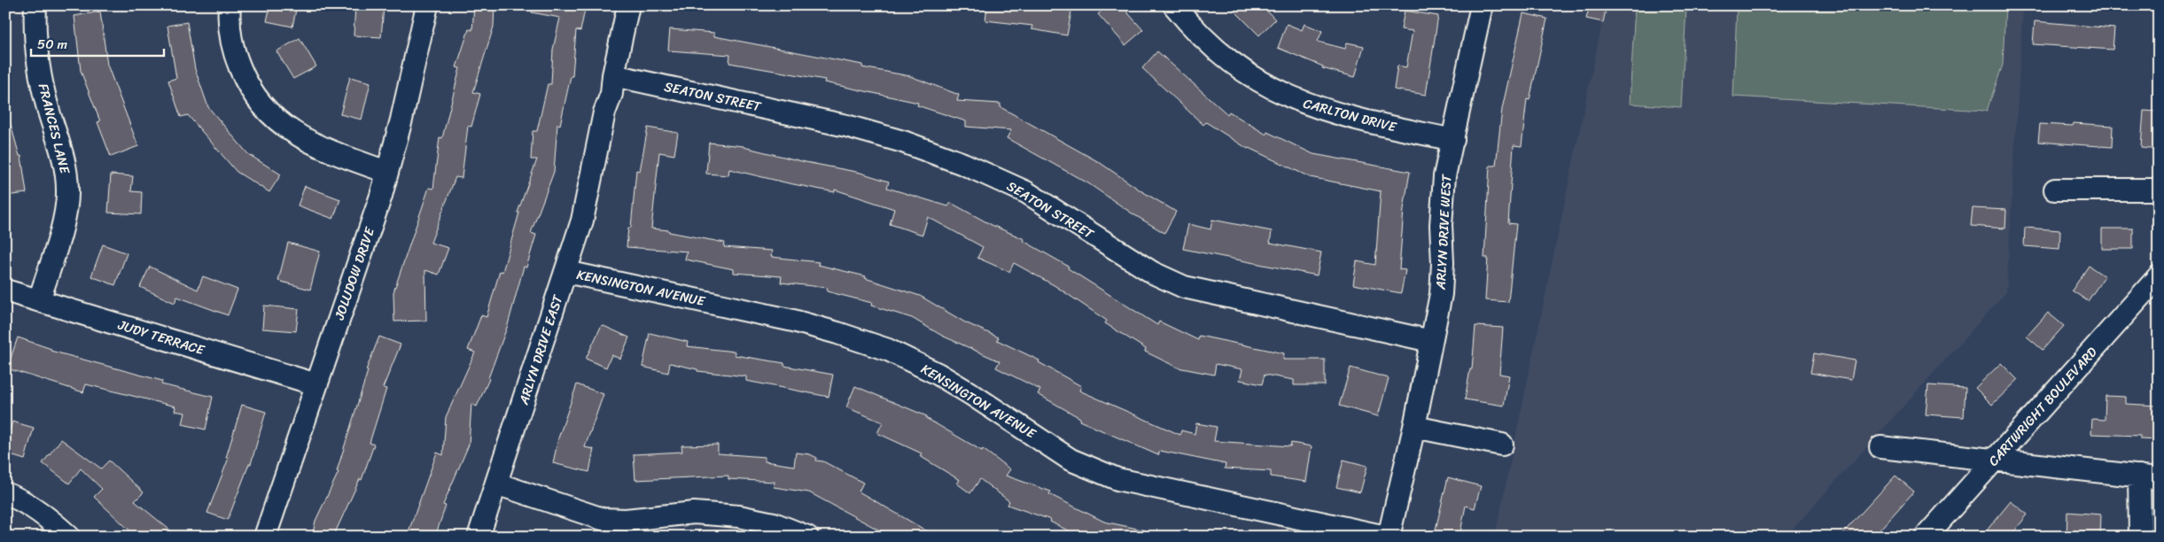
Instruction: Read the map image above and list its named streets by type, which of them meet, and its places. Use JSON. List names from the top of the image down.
{
  "streets": {
    "street": [
      "SEATON STREET",
      "CARLTON DRIVE",
      "FRANCES LANE",
      "ARLYN DRIVE WEST",
      "JOLUDOW DRIVE",
      "KENSINGTON AVENUE",
      "JUDY TERRACE",
      "ARLYN DRIVE EAST",
      "CARTWRIGHT BOULEVARD"
    ]
  },
  "crossings": [
    ["SEATON STREET", "ARLYN DRIVE WEST"],
    ["SEATON STREET", "ARLYN DRIVE EAST"],
    ["CARLTON DRIVE", "ARLYN DRIVE WEST"],
    ["FRANCES LANE", "JUDY TERRACE"],
    ["ARLYN DRIVE WEST", "KENSINGTON AVENUE"],
    ["JOLUDOW DRIVE", "JUDY TERRACE"],
    ["KENSINGTON AVENUE", "ARLYN DRIVE EAST"]
  ],
  "scale_bar": "50 m"
}
